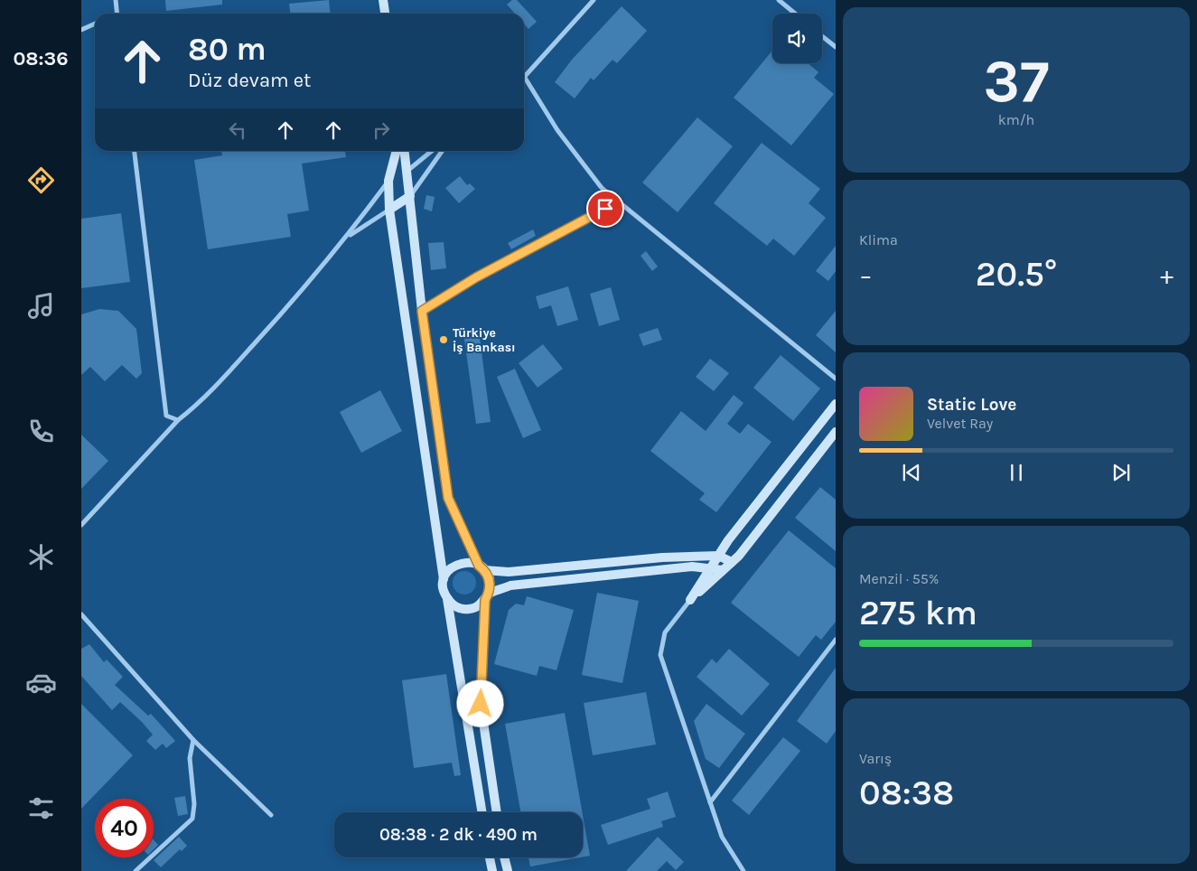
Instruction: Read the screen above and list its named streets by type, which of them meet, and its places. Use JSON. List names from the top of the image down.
{
  "places": ["Türkiye İş Bankası"],
  "page": {
    "tabs": "08:36",
    "tile": [
      ["37", "km/h"],
      "Klima",
      ["Menzil · 55%", "275 km"],
      ["Varış", "08:38"]
    ],
    "turn": ["80 m", "Düz devam et"],
    "heat": ["−", "20.5°", "+"],
    "song": ["Static Love", "Velvet Ray"],
    "limit": "40",
    "trip": "08:38 · 2 dk · 490 m"
  }
}
